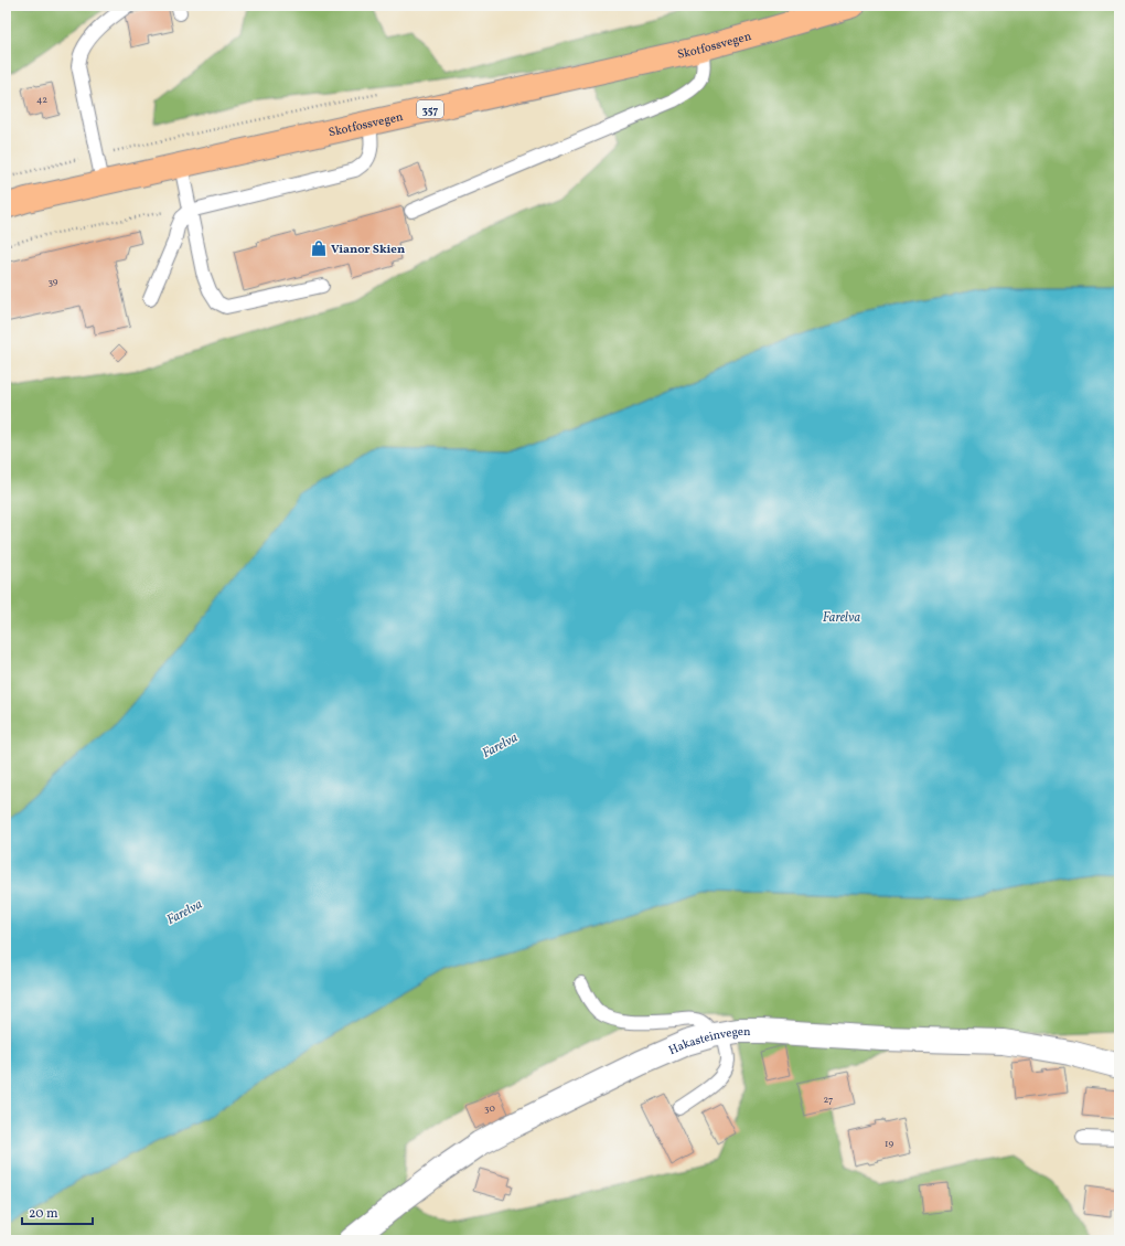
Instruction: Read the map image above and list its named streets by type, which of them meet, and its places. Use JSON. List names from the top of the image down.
{
  "streets": {
    "main road": ["Skotfossvegen", "357"],
    "street": ["Hakasteinvegen"]
  },
  "water": ["Farelva"],
  "places": {
    "shop": ["Vianor Skien"]
  },
  "house_numbers": [
    "42",
    "39",
    "27",
    "30",
    "19"
  ],
  "scale_bar": "20 m"
}
